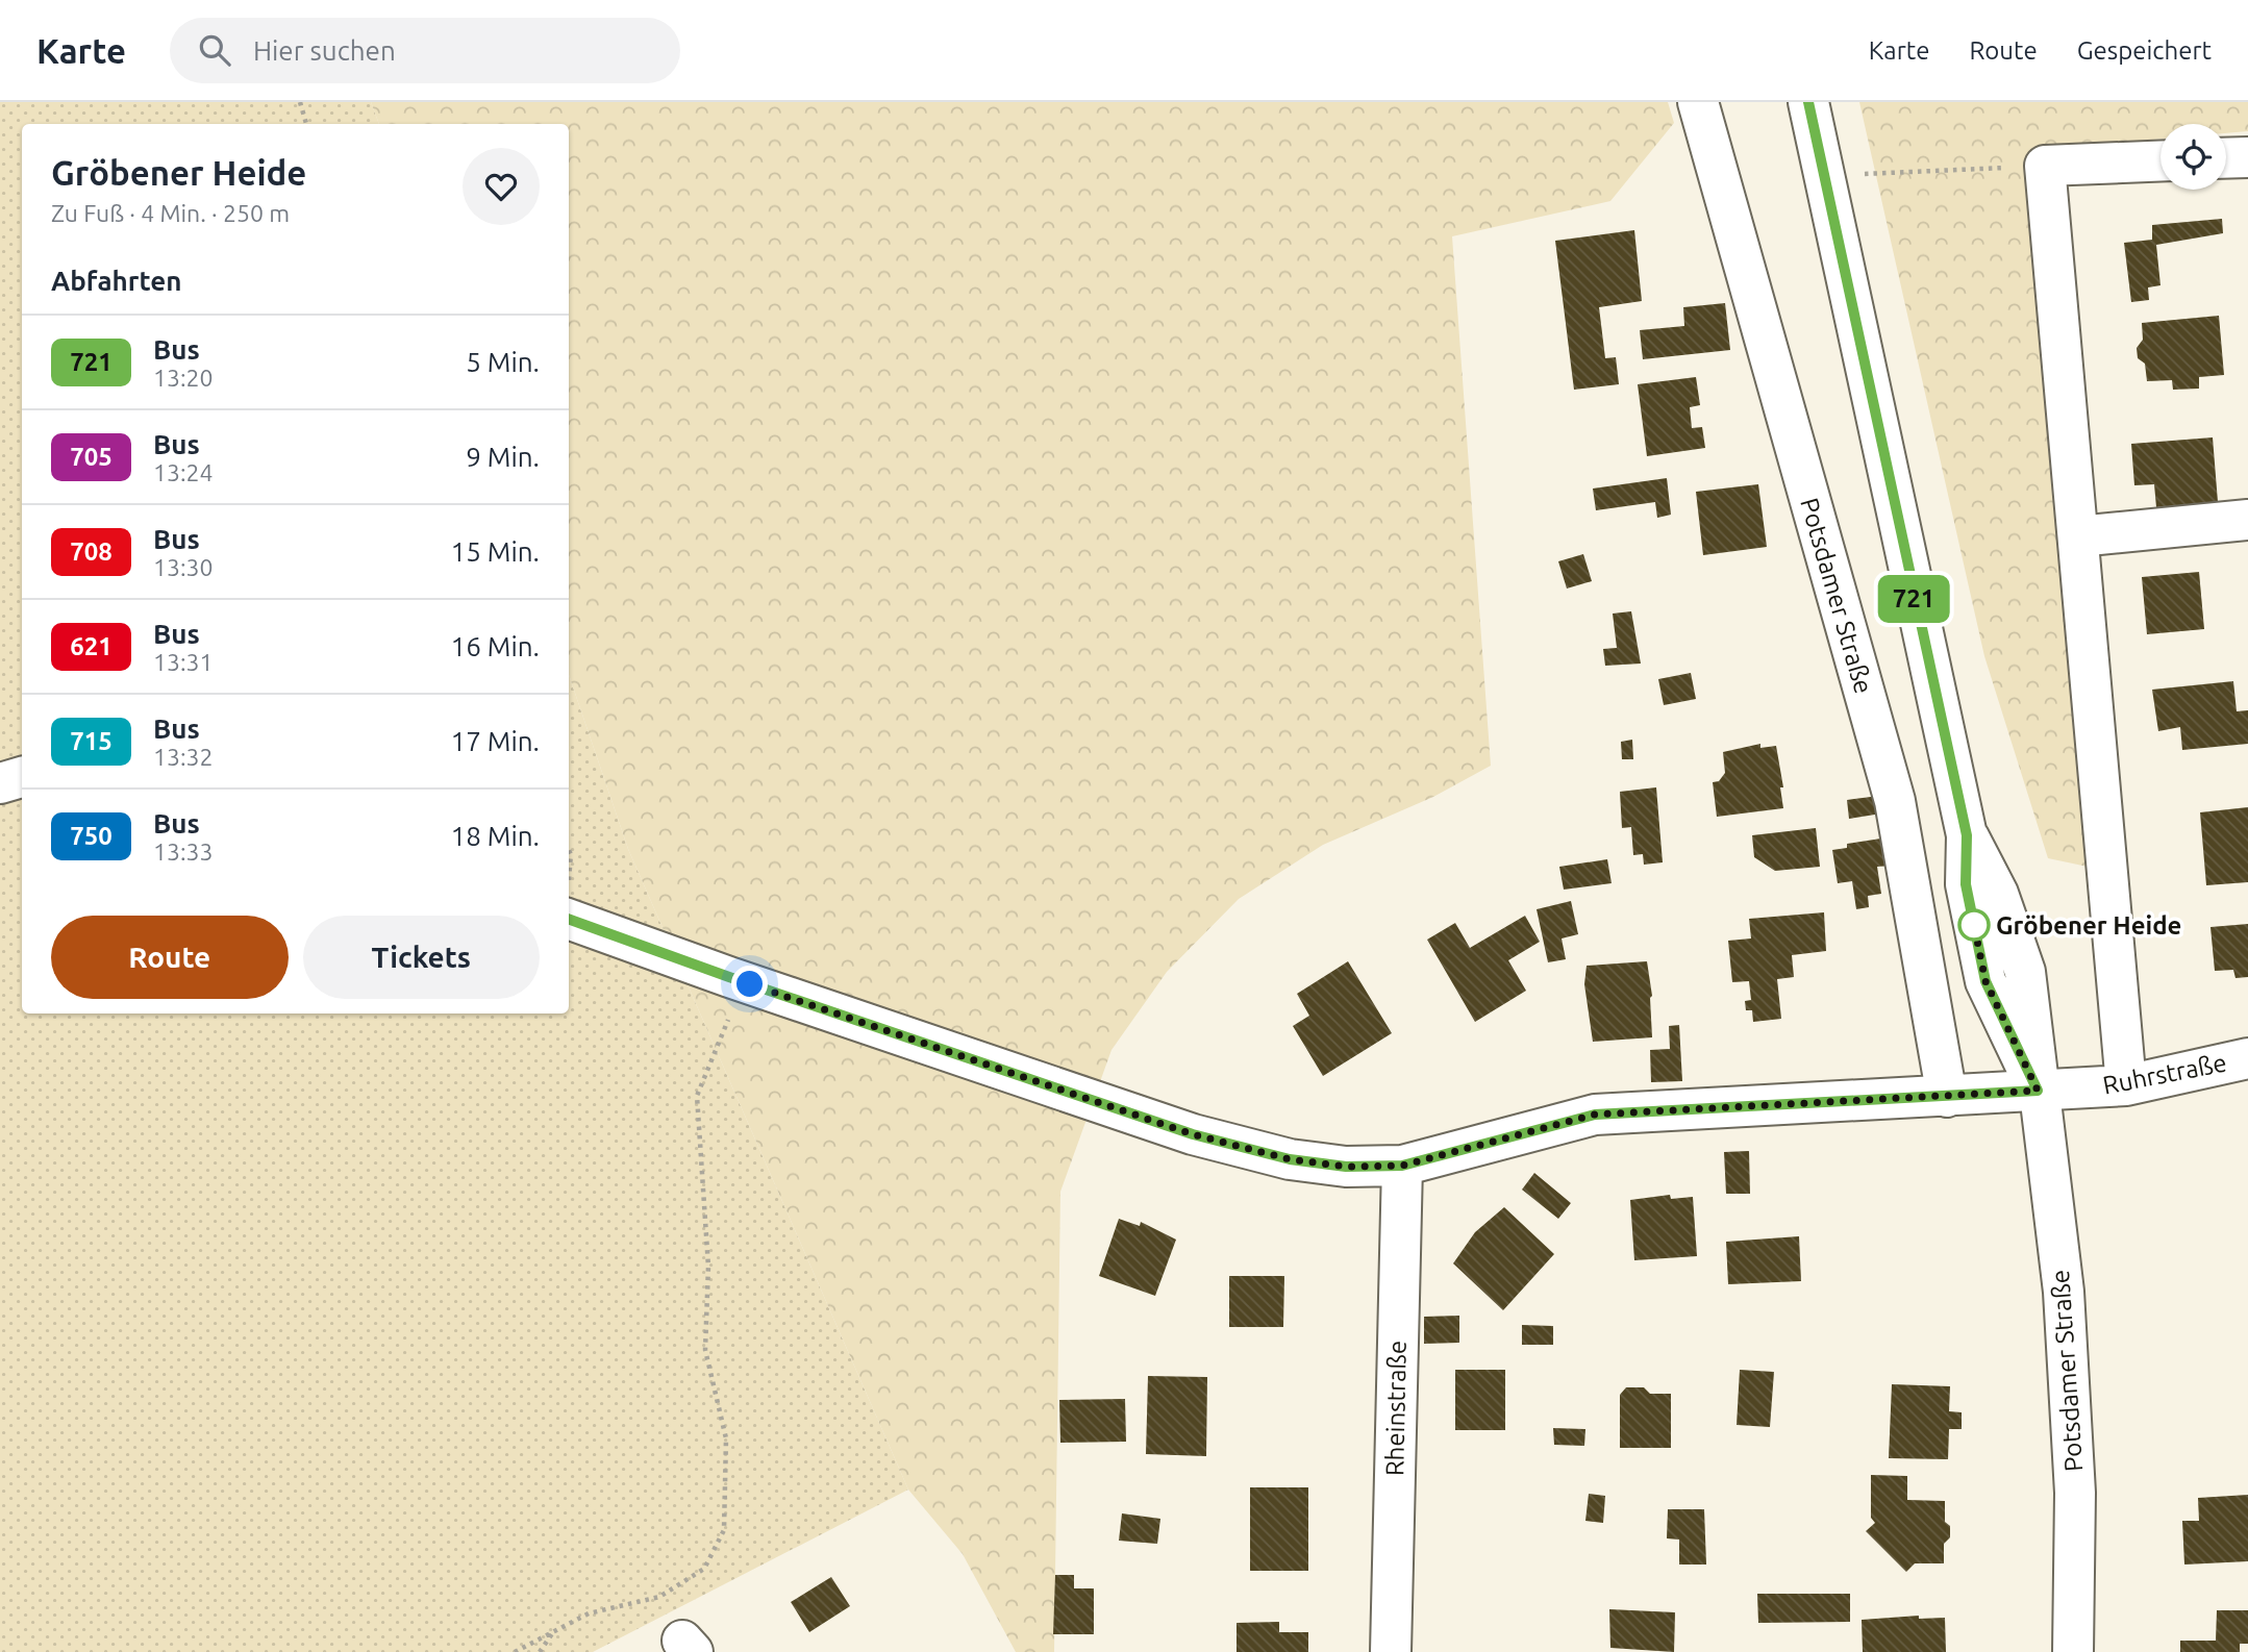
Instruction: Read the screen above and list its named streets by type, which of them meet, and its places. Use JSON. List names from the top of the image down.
{
  "streets": {
    "street": ["Potsdamer Straße", "Ruhrstraße", "Rheinstraße"]
  },
  "crossings": [
    ["Potsdamer Straße", "Ruhrstraße"],
    ["Ruhrstraße", "Rheinstraße"]
  ],
  "places": ["Gröbener Heide"],
  "lines": ["bus line 721"],
  "page": {
    "header": "Karte",
    "search": "Hier suchen",
    "nav": ["Karte", "Route", "Gespeichert"],
    "on_map": "721",
    "heading": [
      ["Gröbener Heide", "Zu Fuß · 4 Min. · 250 m"],
      "Abfahrten"
    ],
    "list": [
      {
        "mark": "721",
        "name": "Bus",
        "note": "13:20",
        "value": "5 Min."
      },
      {
        "mark": "705",
        "name": "Bus",
        "note": "13:24",
        "value": "9 Min."
      },
      {
        "mark": "708",
        "name": "Bus",
        "note": "13:30",
        "value": "15 Min."
      },
      {
        "mark": "621",
        "name": "Bus",
        "note": "13:31",
        "value": "16 Min."
      },
      {
        "mark": "715",
        "name": "Bus",
        "note": "13:32",
        "value": "17 Min."
      },
      {
        "mark": "750",
        "name": "Bus",
        "note": "13:33",
        "value": "18 Min."
      }
    ],
    "buttons": ["Route", "Tickets"]
  }
}
